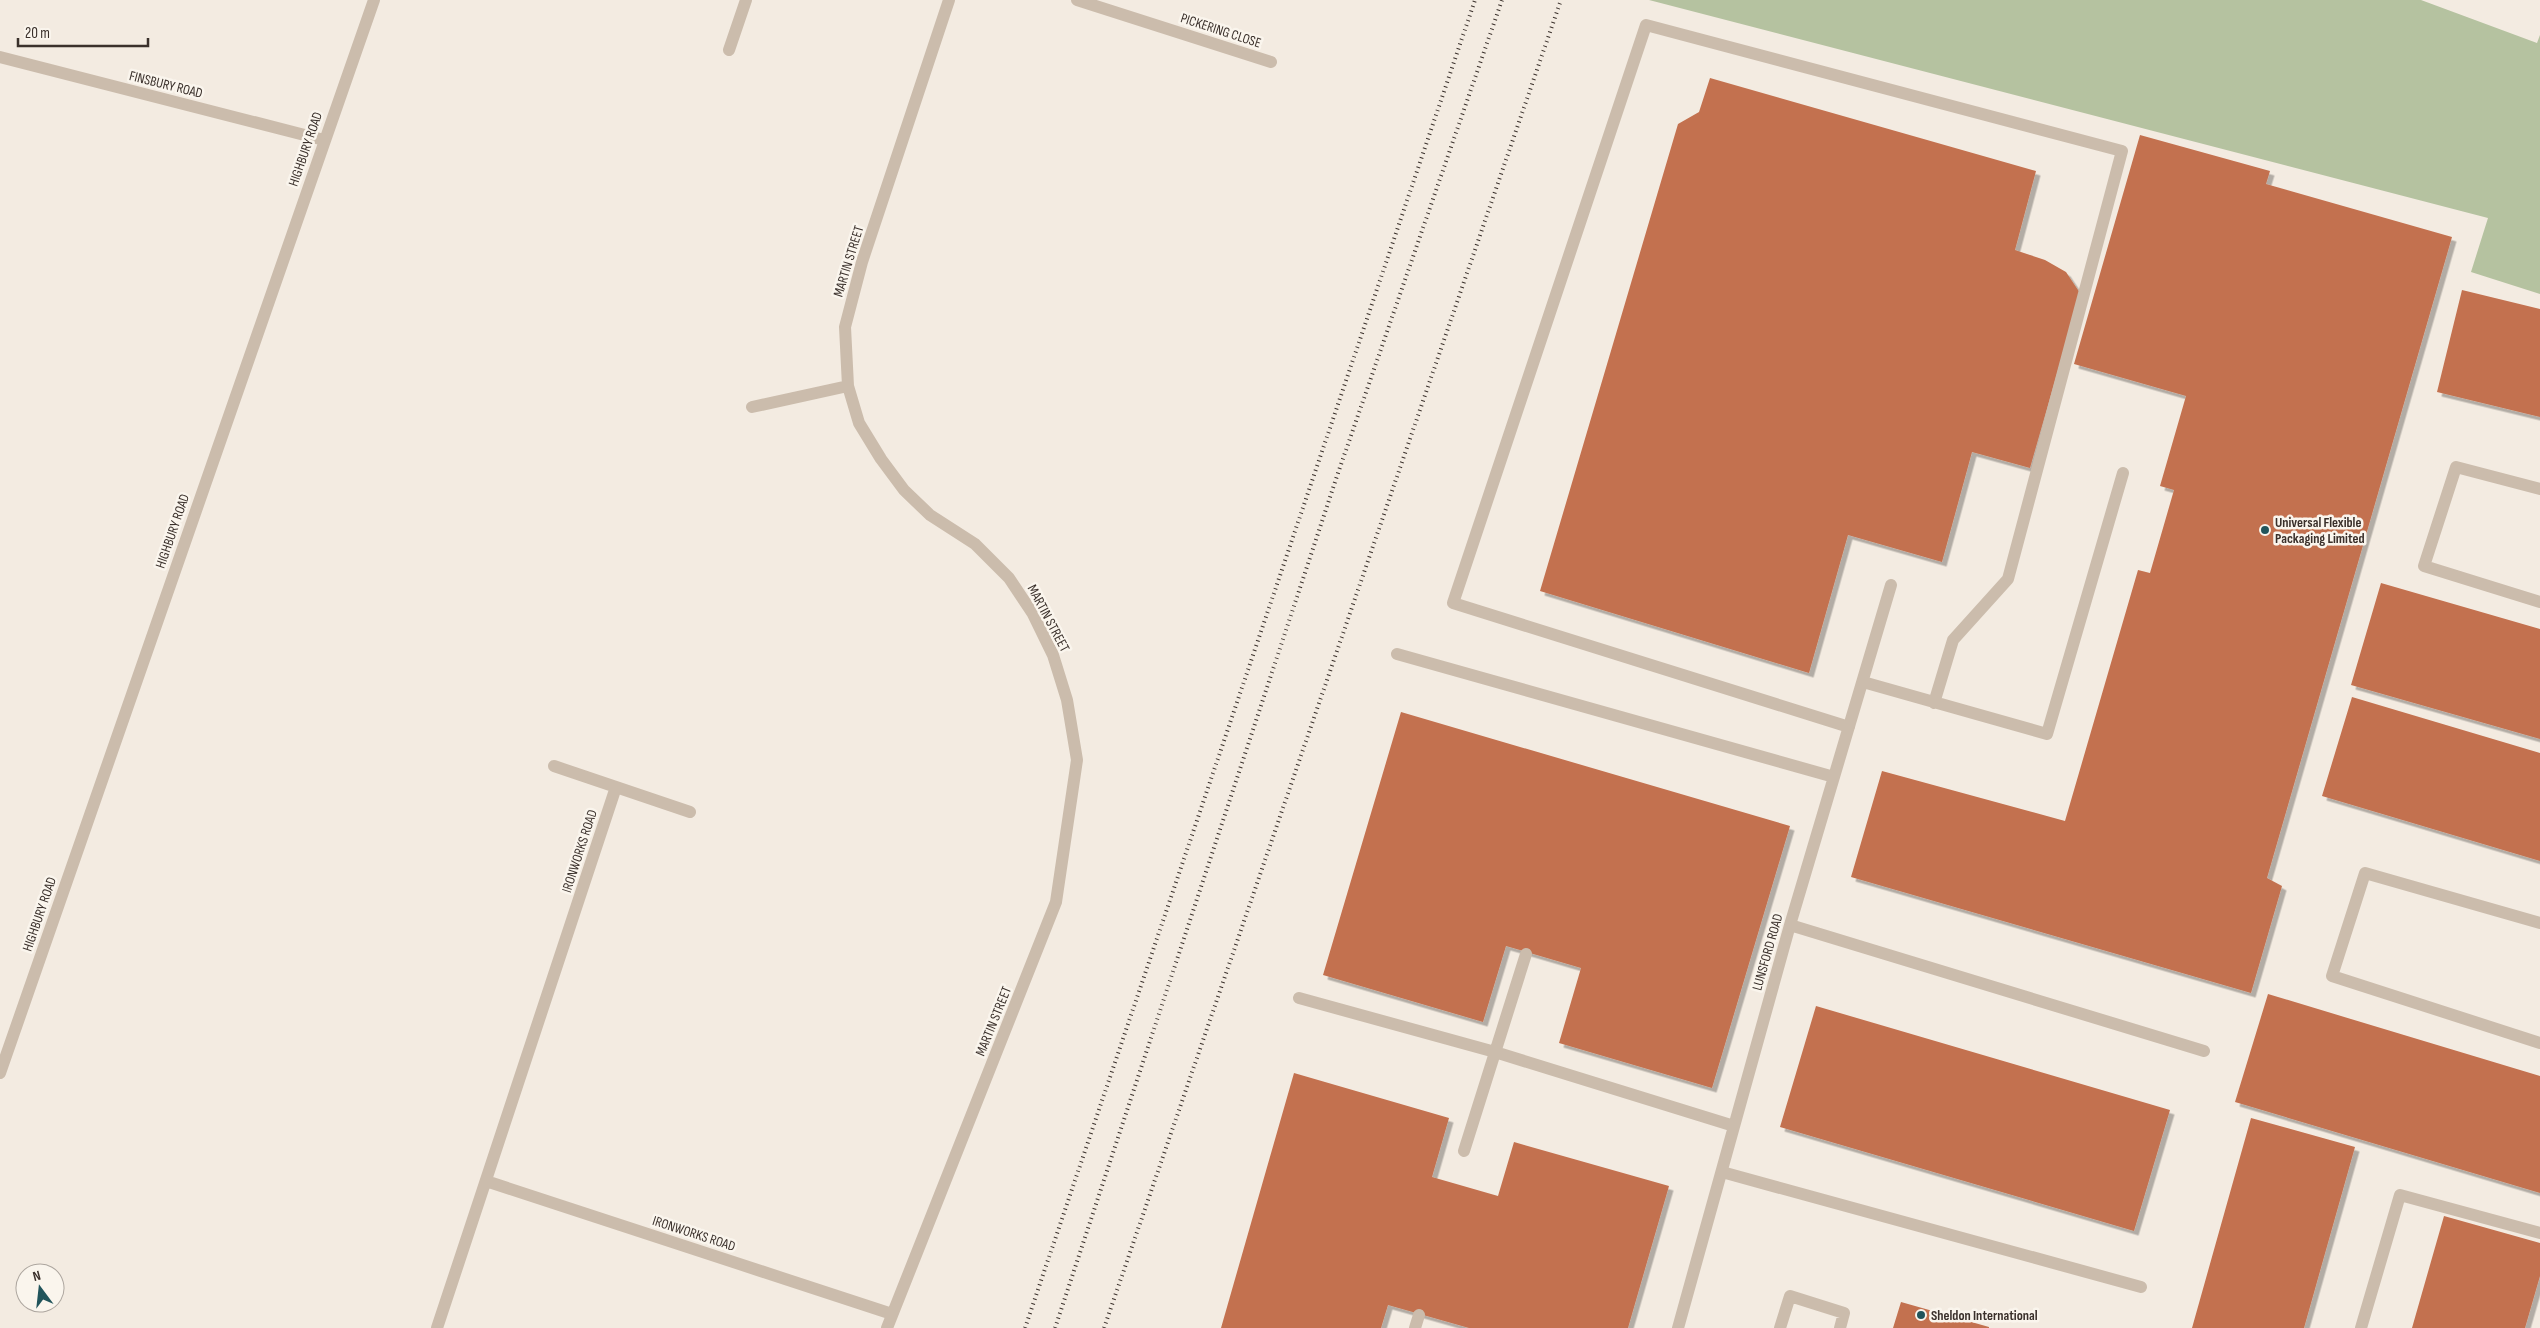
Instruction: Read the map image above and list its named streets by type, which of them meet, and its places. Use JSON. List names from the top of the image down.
{
  "streets": {
    "street": [
      "PICKERING CLOSE",
      "FINSBURY ROAD",
      "HIGHBURY ROAD",
      "MARTIN STREET",
      "IRONWORKS ROAD",
      "LUNSFORD ROAD"
    ]
  },
  "crossings": [
    ["FINSBURY ROAD", "HIGHBURY ROAD"],
    ["MARTIN STREET", "IRONWORKS ROAD"]
  ],
  "places": ["Universal Flexible Packaging Limited", "Sheldon International"],
  "scale_bar": "20 m",
  "north": "top"
}
